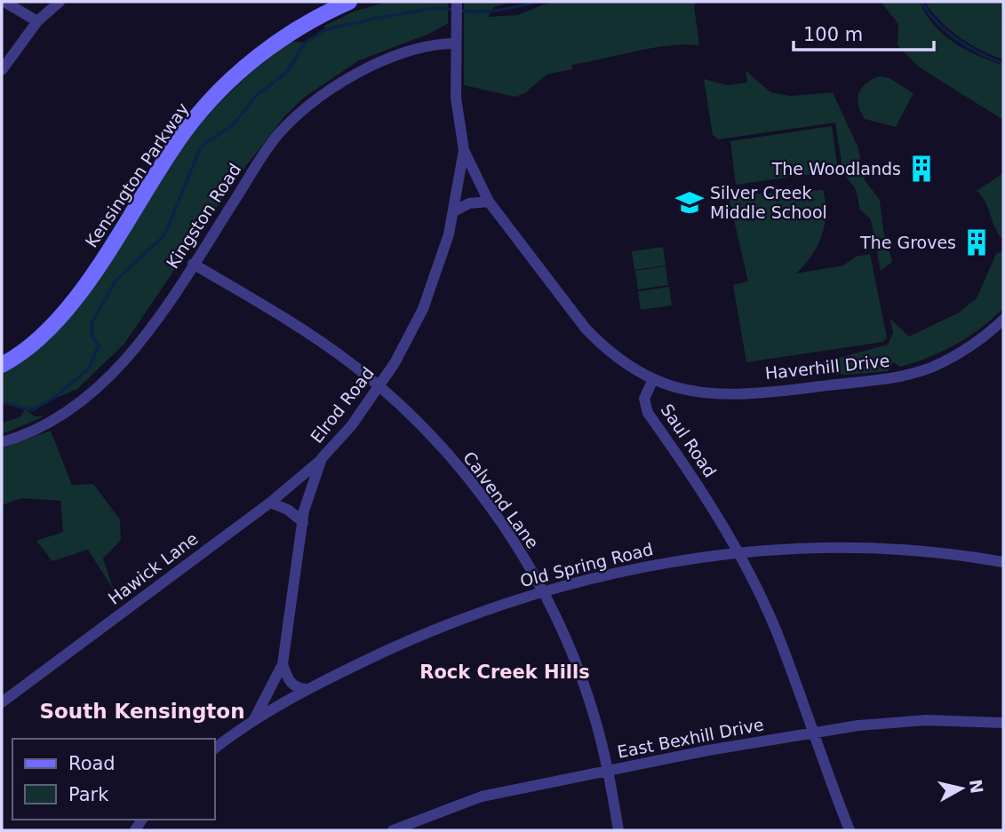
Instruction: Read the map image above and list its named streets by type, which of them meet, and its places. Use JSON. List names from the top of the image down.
{
  "streets": {
    "street": [
      "Kensington Parkway",
      "Kingston Road",
      "Haverhill Drive",
      "Elrod Road",
      "Saul Road",
      "Calvend Lane",
      "Old Spring Road",
      "Hawick Lane",
      "East Bexhill Drive"
    ]
  },
  "crossings": [
    ["Kingston Road", "Calvend Lane"],
    ["Haverhill Drive", "Saul Road"],
    ["Elrod Road", "Calvend Lane"],
    ["Elrod Road", "Old Spring Road"],
    ["Elrod Road", "Hawick Lane"],
    ["Saul Road", "Old Spring Road"],
    ["Saul Road", "East Bexhill Drive"],
    ["Calvend Lane", "Old Spring Road"],
    ["Calvend Lane", "East Bexhill Drive"]
  ],
  "districts": ["Rock Creek Hills", "South Kensington"],
  "places": {
    "building": ["The Woodlands", "The Groves"],
    "school or university": ["Silver Creek Middle School"]
  },
  "legend": ["Road", "Park"],
  "scale_bar": "100 m",
  "north": "right"
}
